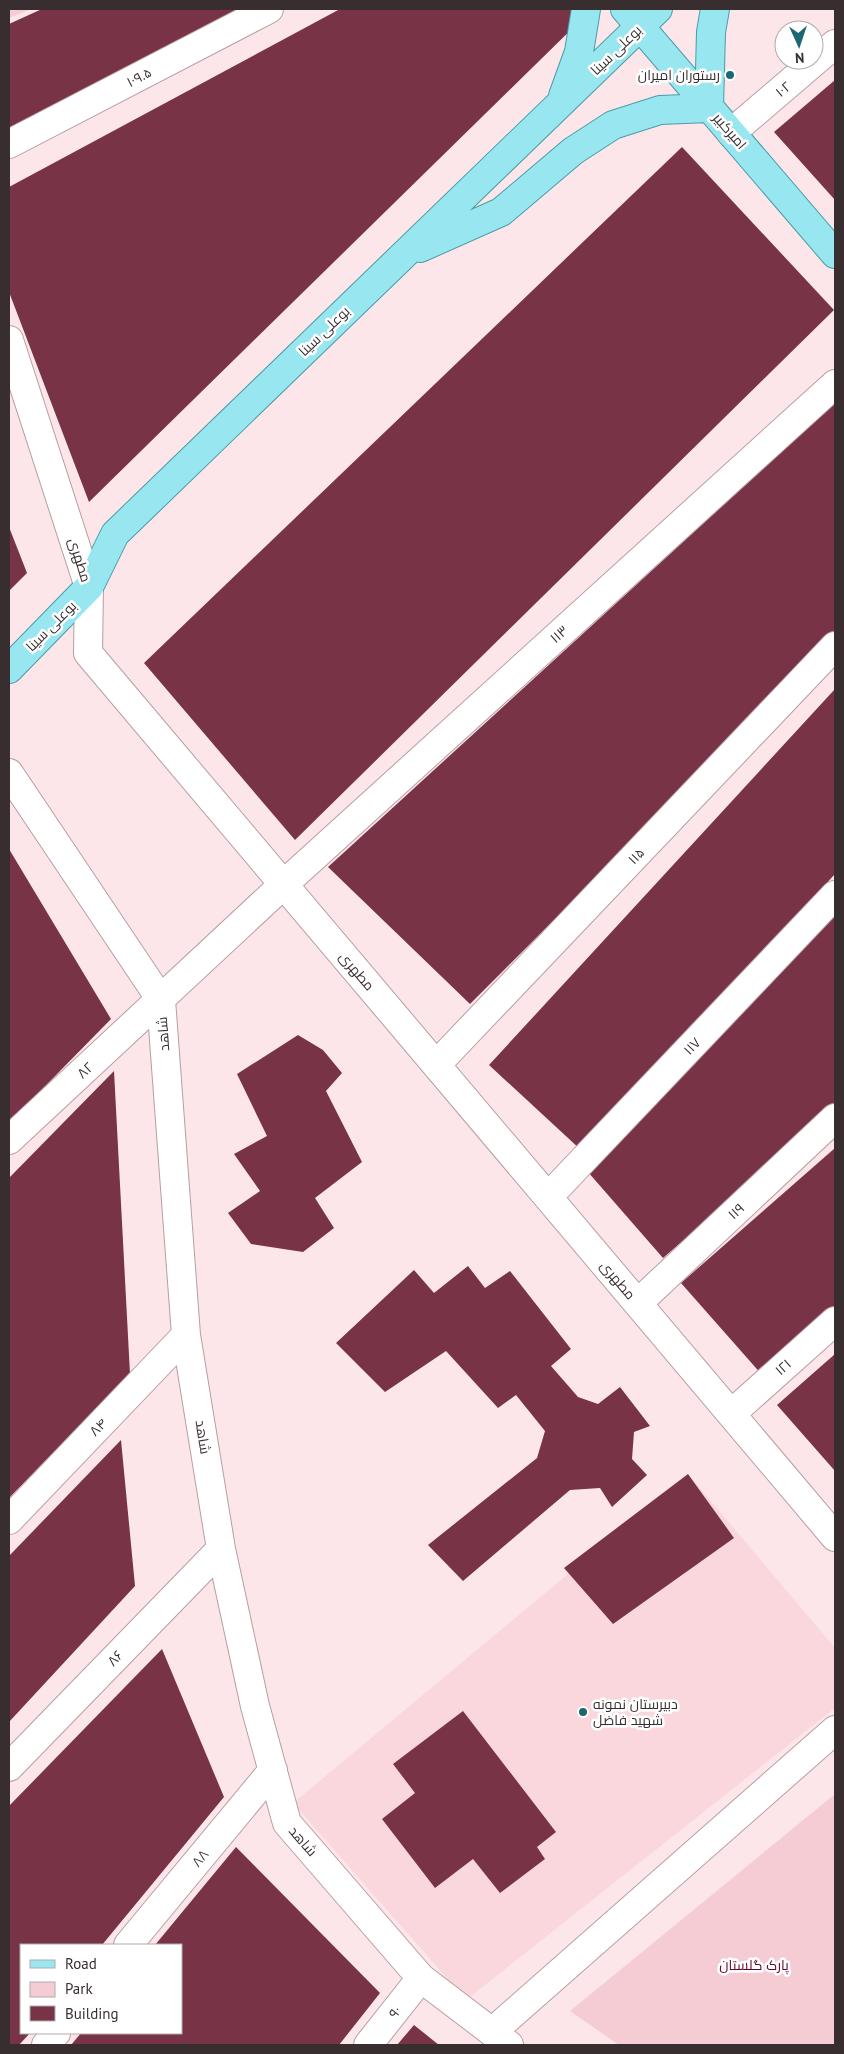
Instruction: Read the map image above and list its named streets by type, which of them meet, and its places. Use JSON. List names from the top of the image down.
{
  "streets": {
    "main road": ["بوعلی سینا", "امیرکبیر"],
    "street": [
      "۱۰۹.۵",
      "۱۰۲",
      "مطهری",
      "۱۱۳",
      "۱۱۵",
      "شاهد",
      "۱۱۷",
      "۸۲",
      "۱۱۹",
      "۱۲۱",
      "۸۴",
      "۸۶",
      "۸۸",
      "۹۰"
    ]
  },
  "crossings": [
    ["بوعلی سینا", "امیرکبیر"],
    ["بوعلی سینا", "مطهری"],
    ["۱۰۲", "امیرکبیر"],
    ["مطهری", "۱۱۳"],
    ["مطهری", "۱۱۵"],
    ["مطهری", "۱۱۷"],
    ["مطهری", "۱۱۹"],
    ["مطهری", "۱۲۱"],
    ["۱۱۳", "شاهد"],
    ["۱۱۳", "۸۲"],
    ["شاهد", "۸۲"],
    ["شاهد", "۸۴"],
    ["شاهد", "۸۶"],
    ["شاهد", "۸۸"],
    ["شاهد", "۹۰"]
  ],
  "parks": ["پارک گلستان"],
  "places": ["رستوران امیران", "دبیرستان نمونه شهید فاضل"],
  "legend": ["Road", "Park", "Building"],
  "north": "bottom"
}
